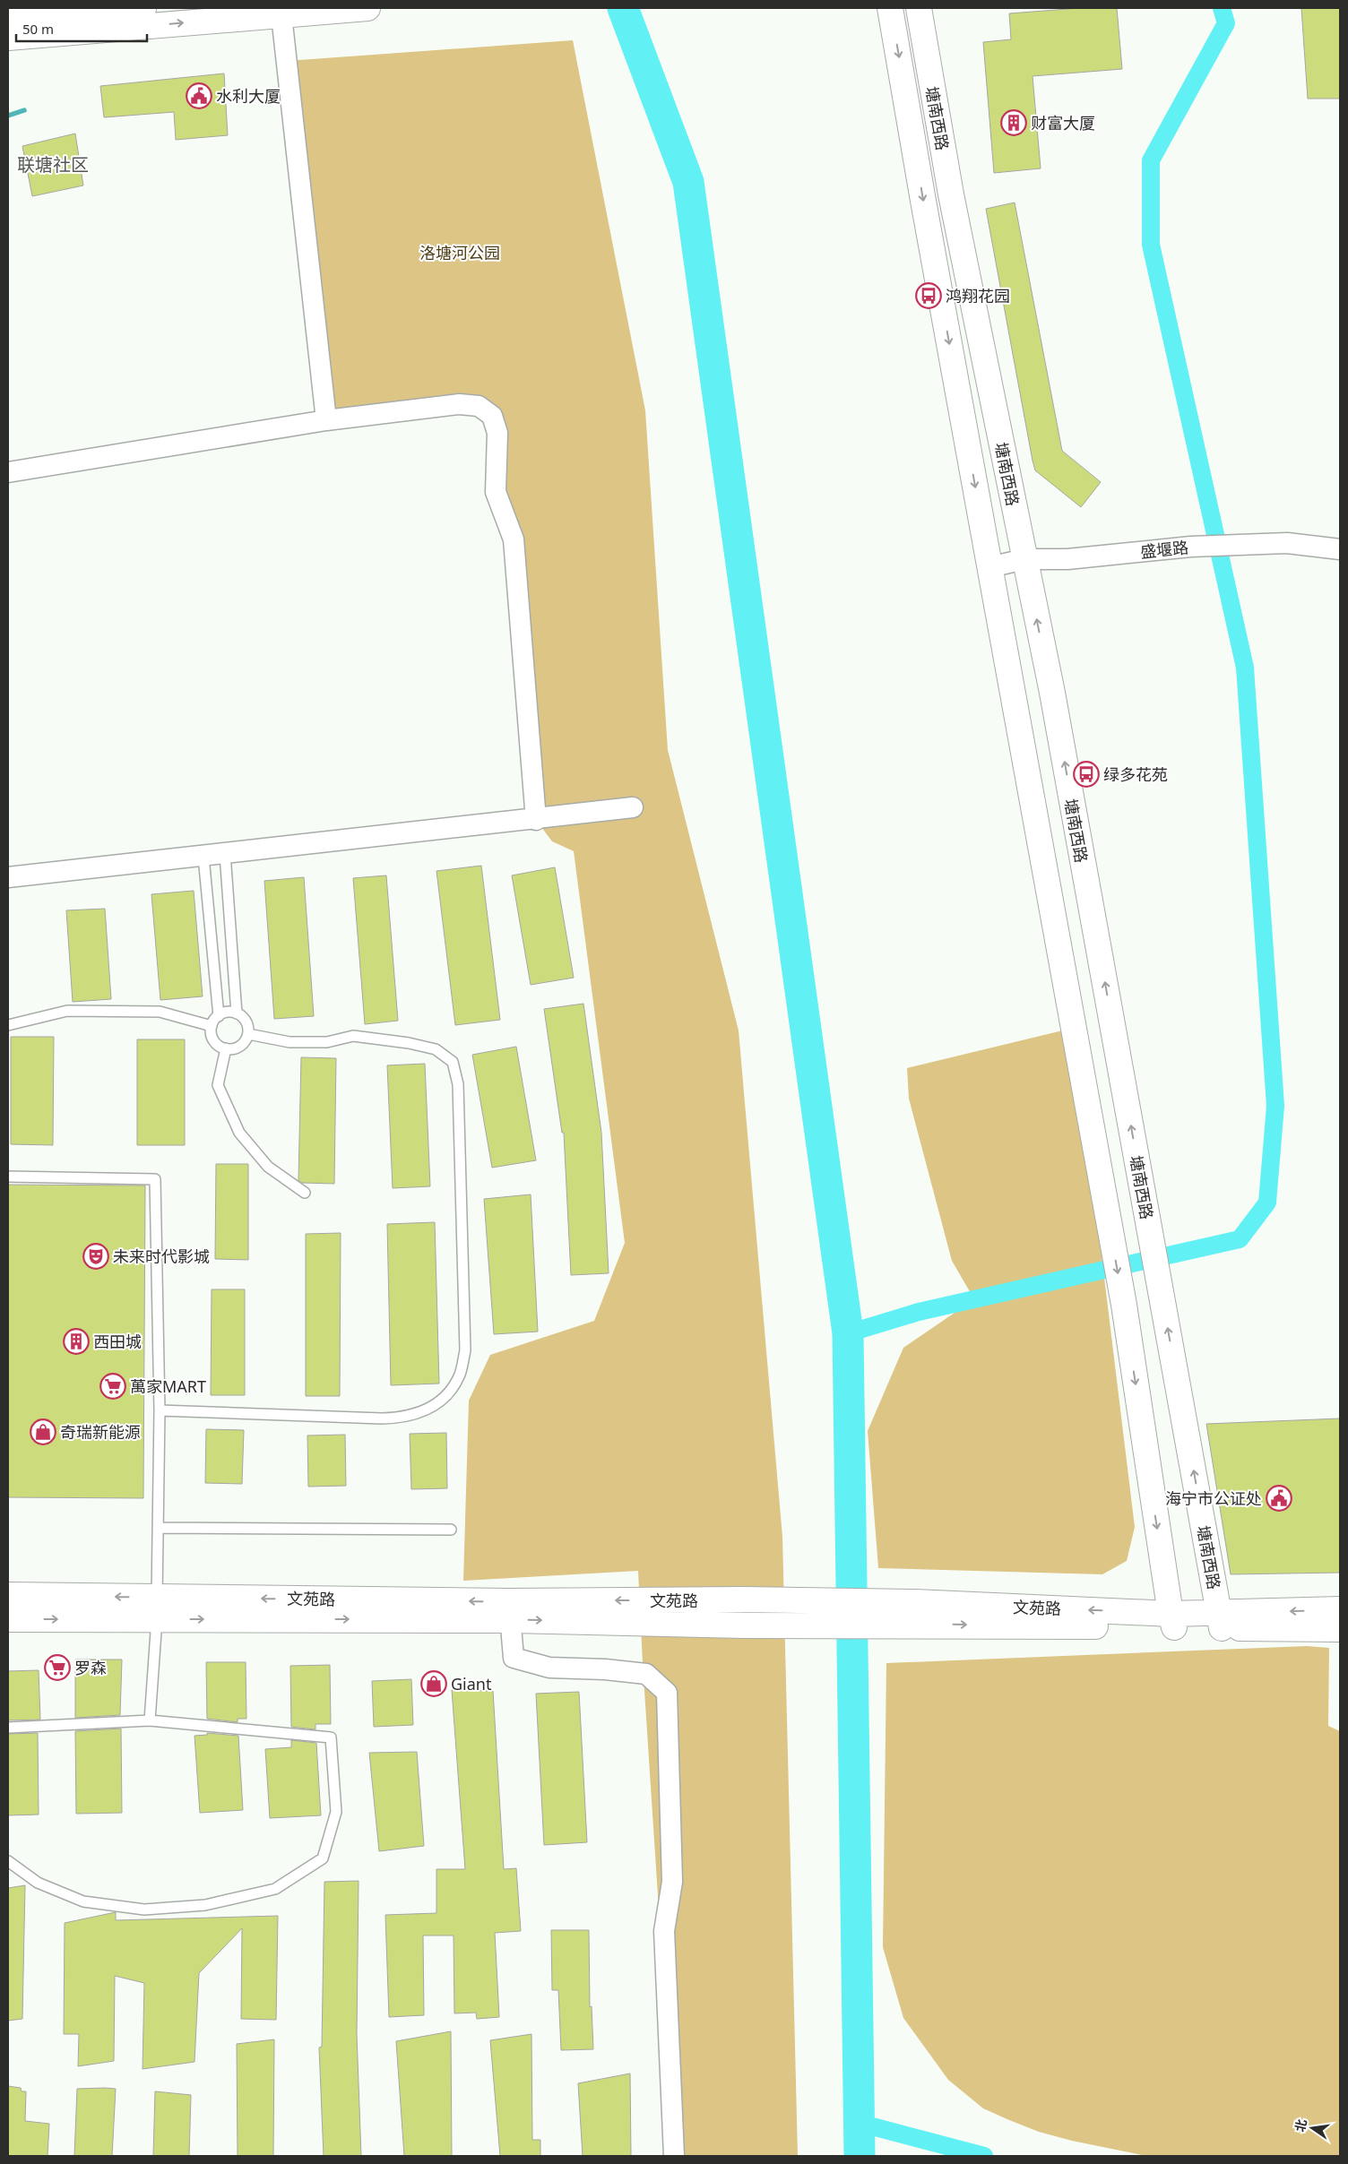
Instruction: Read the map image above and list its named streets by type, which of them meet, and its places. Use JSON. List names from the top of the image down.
{
  "streets": {
    "main road": ["塘南西路", "文苑路"],
    "street": ["盛堰路"]
  },
  "crossings": [
    ["塘南西路", "盛堰路"],
    ["塘南西路", "文苑路"]
  ],
  "districts": ["联塘社区"],
  "parks": ["洛塘河公园"],
  "places": {
    "public building": ["水利大厦", "海宁市公证处"],
    "building": ["财富大厦", "西田城"],
    "bus stop": ["鸿翔花园", "绿多花苑"],
    "theatre": ["未来时代影城"],
    "supermarket": ["萬家MART", "罗森"],
    "shop": ["奇瑞新能源", "Giant"]
  },
  "scale_bar": "50 m",
  "north": "left"
}
